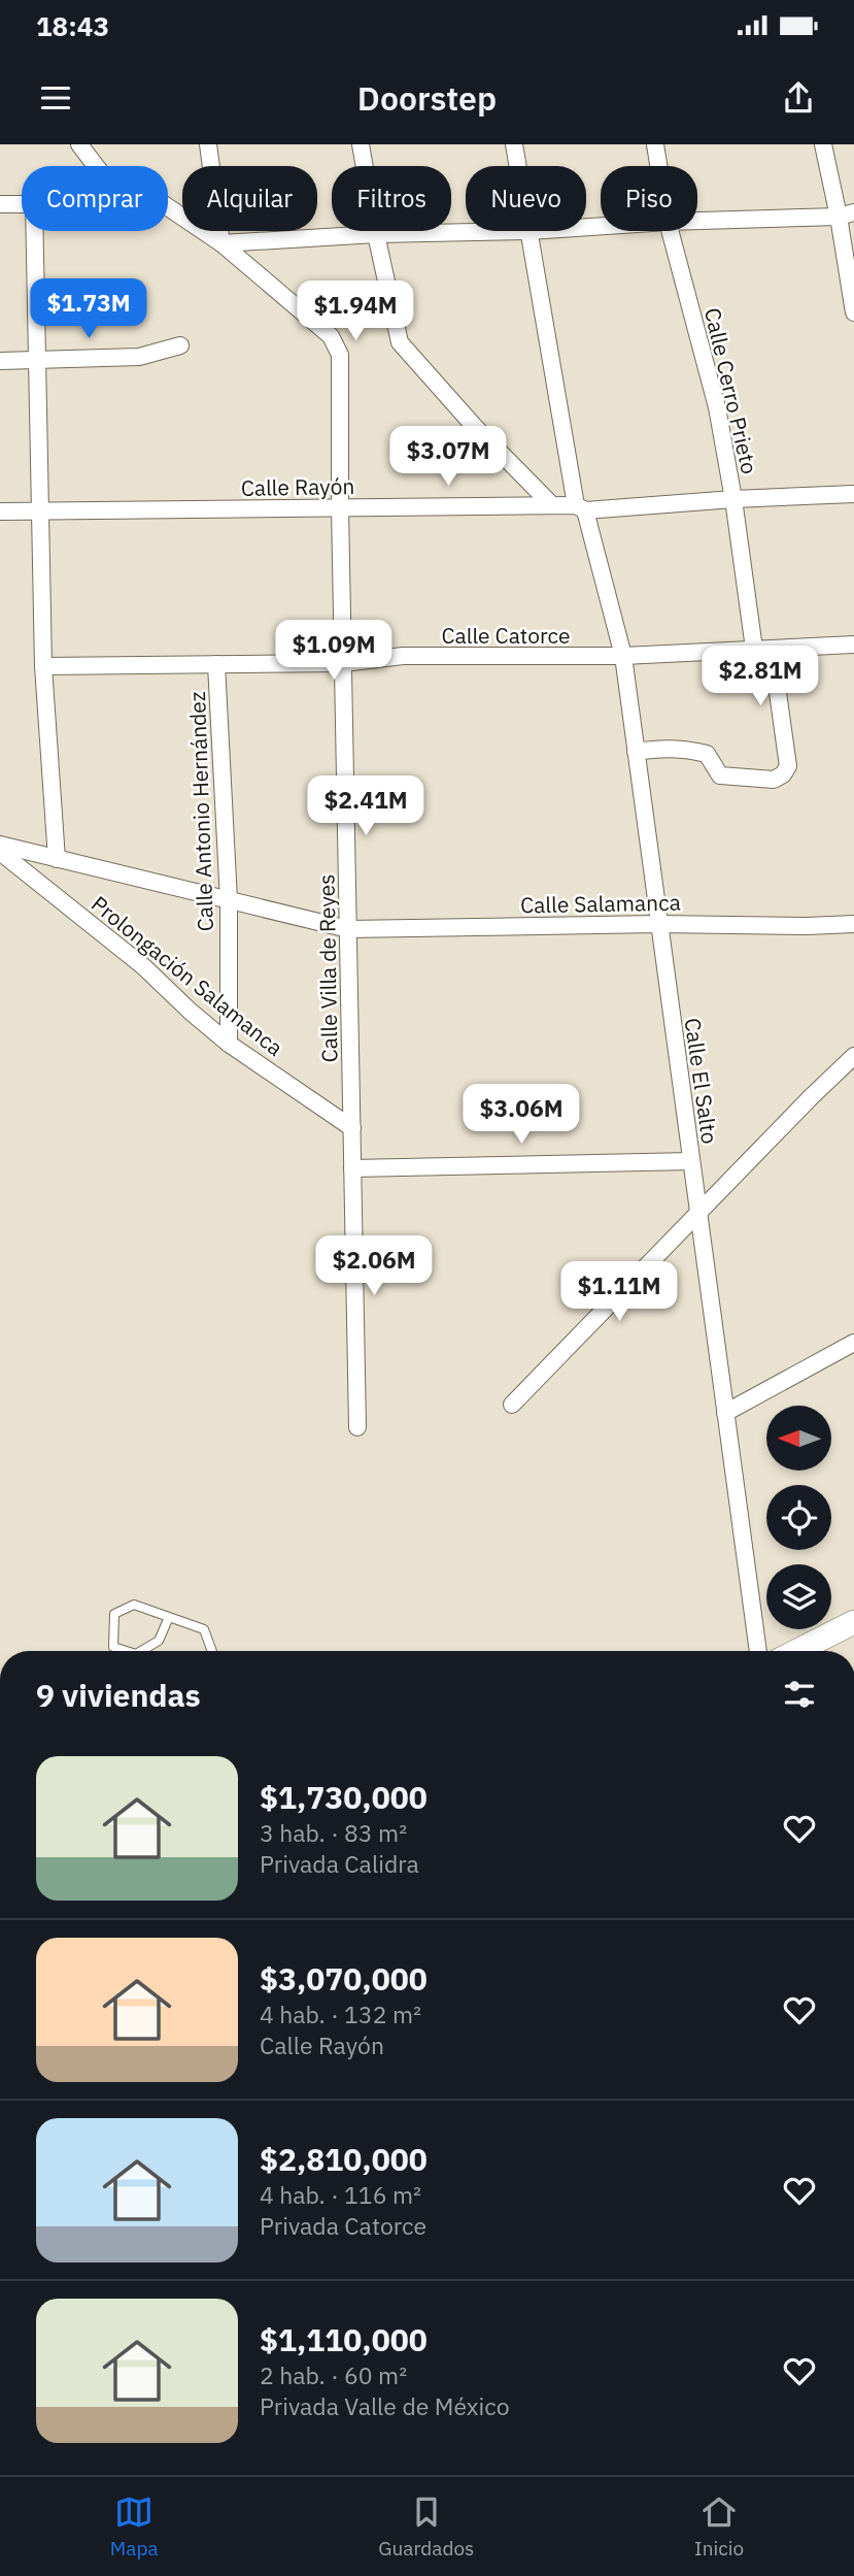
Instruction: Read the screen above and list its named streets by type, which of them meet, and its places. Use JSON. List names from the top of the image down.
{
  "streets": {
    "street": [
      "Calle Cerro Prieto",
      "Calle Rayón",
      "Calle Catorce",
      "Calle Antonio Hernández",
      "Calle Salamanca",
      "Calle Villa de Reyes",
      "Prolongación Salamanca",
      "Calle El Salto"
    ]
  },
  "crossings": [
    ["Calle Cerro Prieto", "Calle Rayón"],
    ["Calle Cerro Prieto", "Calle Catorce"],
    ["Calle Rayón", "Calle Villa de Reyes"],
    ["Calle Rayón", "Calle El Salto"],
    ["Calle Catorce", "Calle Antonio Hernández"],
    ["Calle Catorce", "Calle Villa de Reyes"],
    ["Calle Catorce", "Calle El Salto"],
    ["Calle Antonio Hernández", "Calle Salamanca"],
    ["Calle Antonio Hernández", "Prolongación Salamanca"],
    ["Calle Salamanca", "Calle Villa de Reyes"],
    ["Calle Salamanca", "Calle El Salto"],
    ["Calle Villa de Reyes", "Prolongación Salamanca"]
  ],
  "north": "left",
  "page": {
    "status": "18:43",
    "header": "Doorstep",
    "chip": [
      "Comprar",
      "Alquilar",
      "Filtros",
      "Nuevo",
      "Piso"
    ],
    "price": [
      "$1.73M",
      "$1.94M",
      "$3.07M",
      "$1.09M",
      "$2.81M",
      "$2.41M",
      "$3.06M",
      "$2.06M",
      "$1.11M"
    ],
    "heading": "9 viviendas",
    "list": [
      {
        "name": "$1,730,000",
        "note": "3 hab. · 83 m² · Privada Calidra"
      },
      {
        "name": "$3,070,000",
        "note": "4 hab. · 132 m² · Calle Rayón"
      },
      {
        "name": "$2,810,000",
        "note": "4 hab. · 116 m² · Privada Catorce"
      },
      {
        "name": "$1,110,000",
        "note": "2 hab. · 60 m² · Privada Valle de México"
      }
    ],
    "tabs": ["Mapa", "Guardados", "Inicio"]
  }
}
